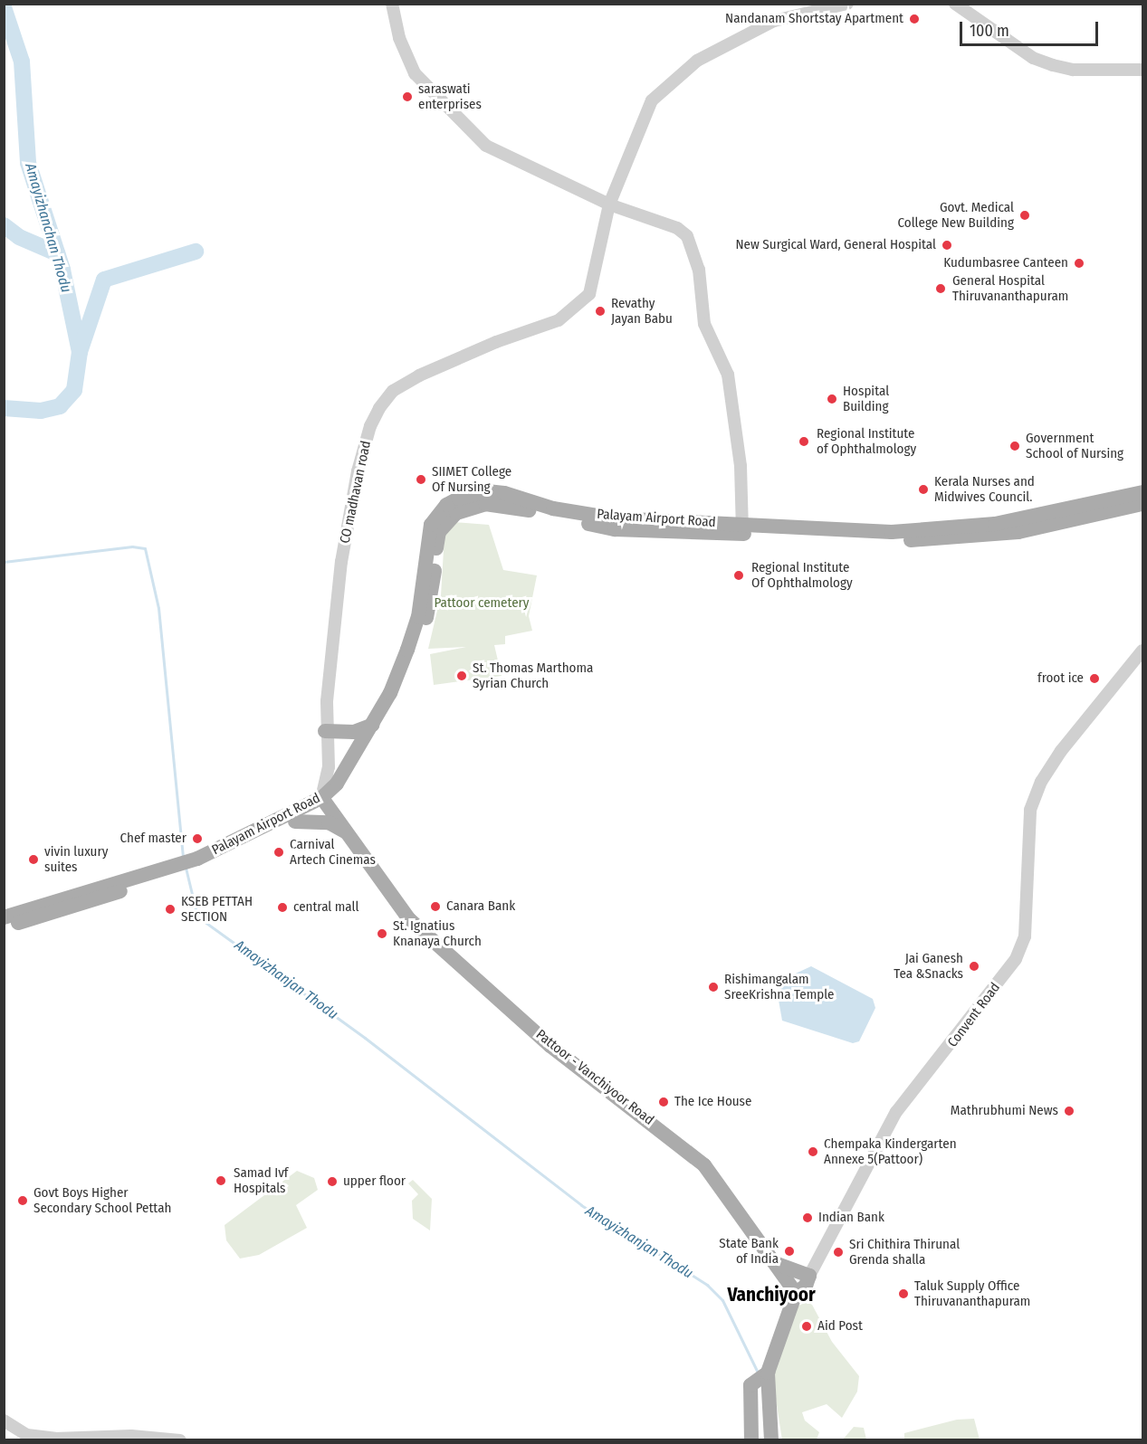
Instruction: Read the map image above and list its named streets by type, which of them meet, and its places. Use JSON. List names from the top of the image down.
{
  "streets": {
    "main road": ["Palayam Airport Road", "Convent Road", "Pattoor - Vanchiyoor Road"],
    "street": ["CO madhavan road"]
  },
  "crossings": [
    ["CO madhavan road", "Palayam Airport Road"],
    ["CO madhavan road", "Pattoor - Vanchiyoor Road"],
    ["Palayam Airport Road", "Pattoor - Vanchiyoor Road"],
    ["Convent Road", "Pattoor - Vanchiyoor Road"]
  ],
  "districts": ["Vanchiyoor"],
  "water": ["Amayizhanchan Thodu", "Amayizhanjan Thodu"],
  "parks": ["Pattoor cemetery"],
  "places": [
    "Nandanam Shortstay Apartment",
    "saraswati enterprises",
    "Govt. Medical College New Building",
    "New Surgical Ward, General Hospital",
    "Kudumbasree Canteen",
    "General Hospital Thiruvananthapuram",
    "Revathy Jayan Babu",
    "Hospital Building",
    "Regional Institute of Ophthalmology",
    "Government School of Nursing",
    "SIIMET College Of Nursing",
    "Kerala Nurses and Midwives Council.",
    "Regional Institute Of Ophthalmology",
    "St. Thomas Marthoma Syrian Church",
    "froot ice",
    "Chef master",
    "Carnival Artech Cinemas",
    "vivin luxury suites",
    "Canara Bank",
    "central mall",
    "KSEB PETTAH SECTION",
    "St. Ignatius Knanaya Church",
    "Jai Ganesh Tea &Snacks",
    "Rishimangalam SreeKrishna Temple",
    "The Ice House",
    "Mathrubhumi News",
    "Chempaka Kindergarten Annexe 5(Pattoor)",
    "Samad Ivf Hospitals",
    "upper floor",
    "Govt Boys Higher Secondary School Pettah",
    "Indian Bank",
    "State Bank of India",
    "Sri Chithira Thirunal Grenda shalla",
    "Taluk Supply Office Thiruvananthapuram",
    "Aid Post"
  ],
  "scale_bar": "100 m"
}
